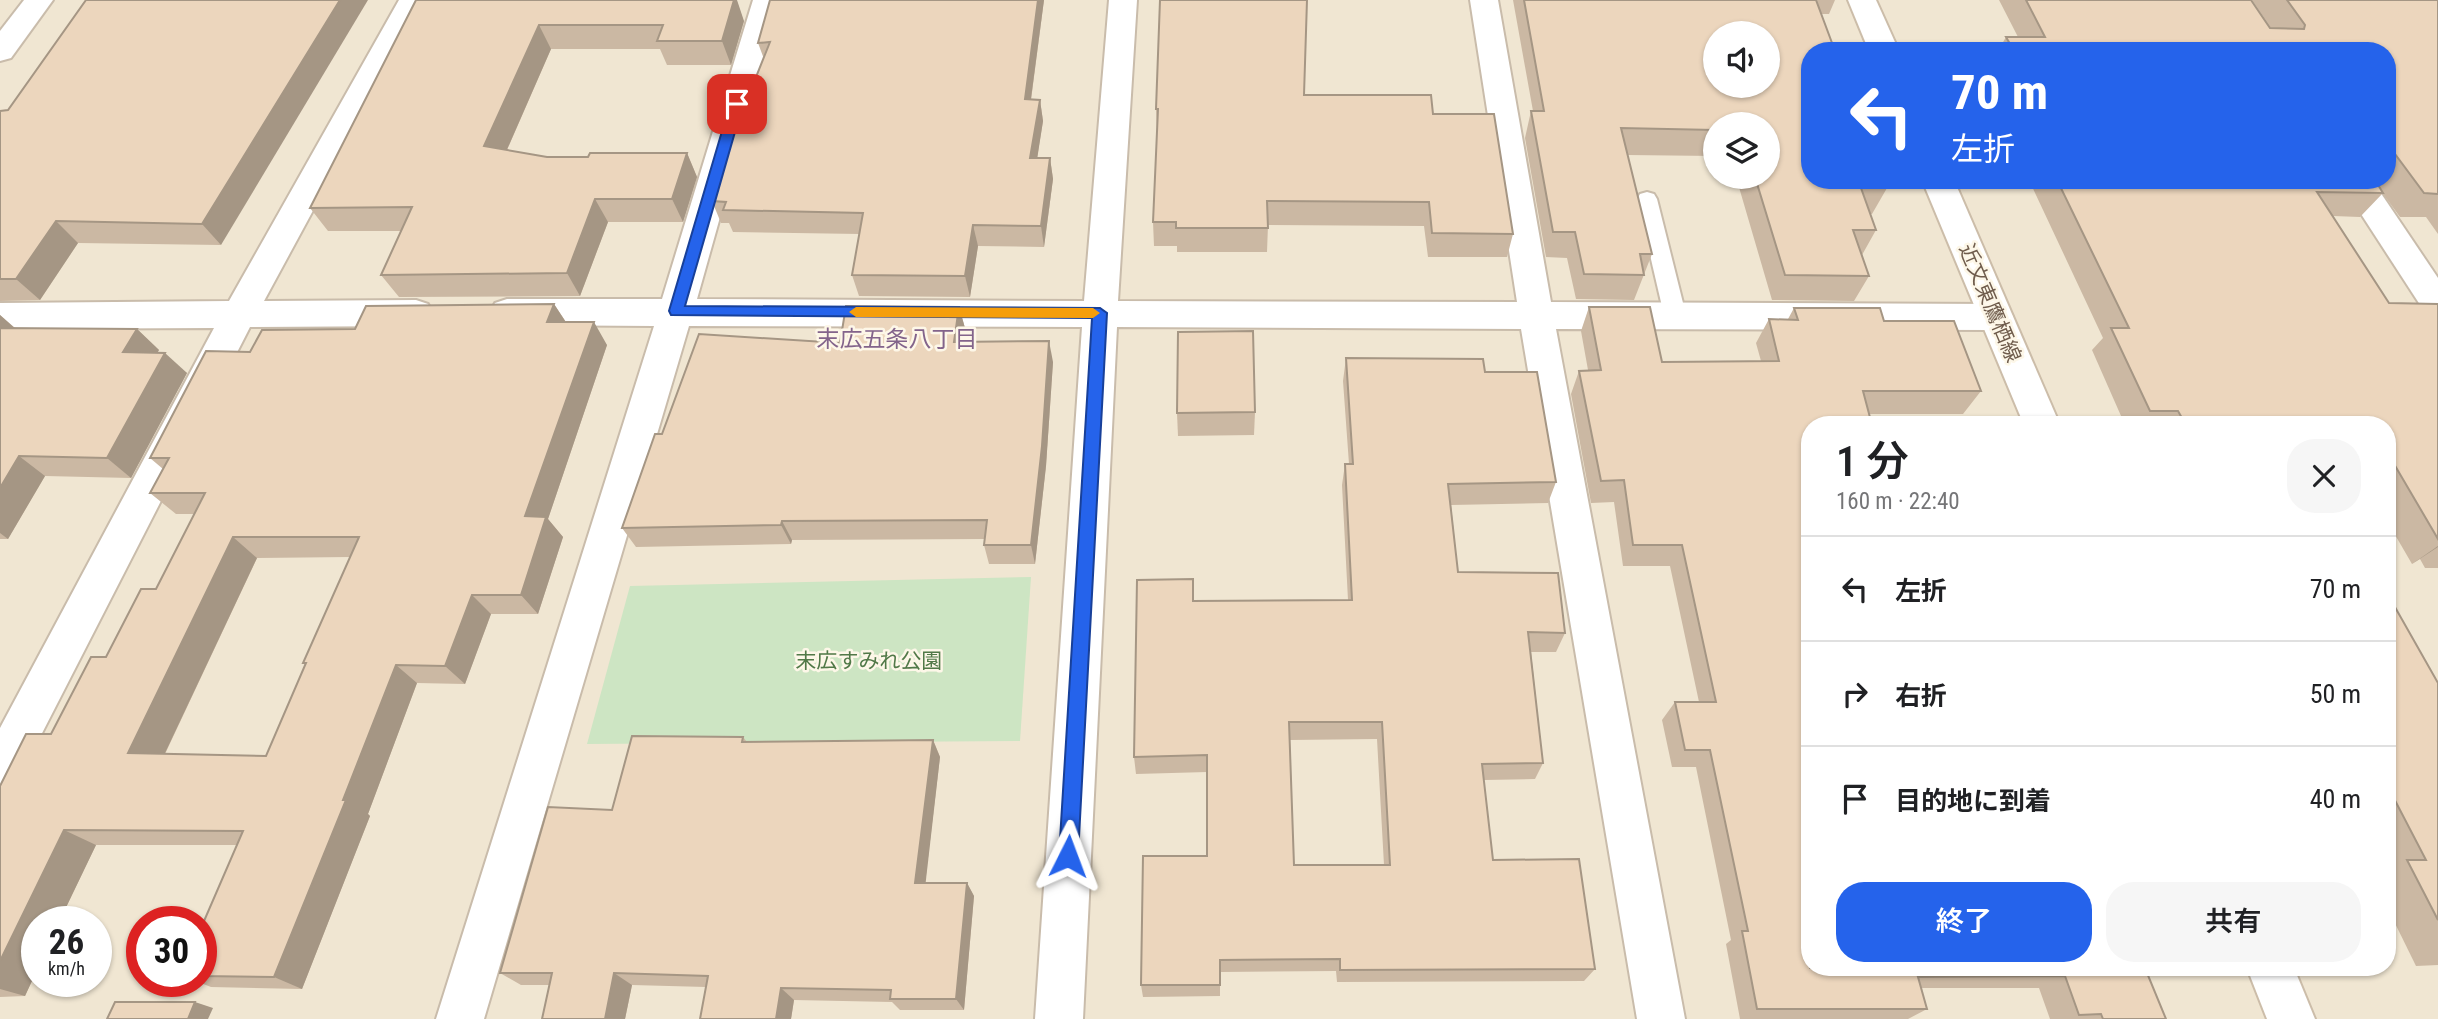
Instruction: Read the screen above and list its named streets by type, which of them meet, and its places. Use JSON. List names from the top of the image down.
{
  "streets": {
    "street": ["近文東鷹栖線"]
  },
  "districts": ["末広五条八丁目"],
  "parks": ["末広すみれ公園"],
  "page": {
    "turn": ["70 m", "左折"],
    "heading": ["1 分", "160 m · 22:40"],
    "list": [
      {
        "name": "左折",
        "value": "70 m"
      },
      {
        "name": "右折",
        "value": "50 m"
      },
      {
        "name": "目的地に到着",
        "value": "40 m"
      }
    ],
    "buttons": ["終了", "共有"],
    "speed": "26 km/h",
    "limit": "30"
  }
}
